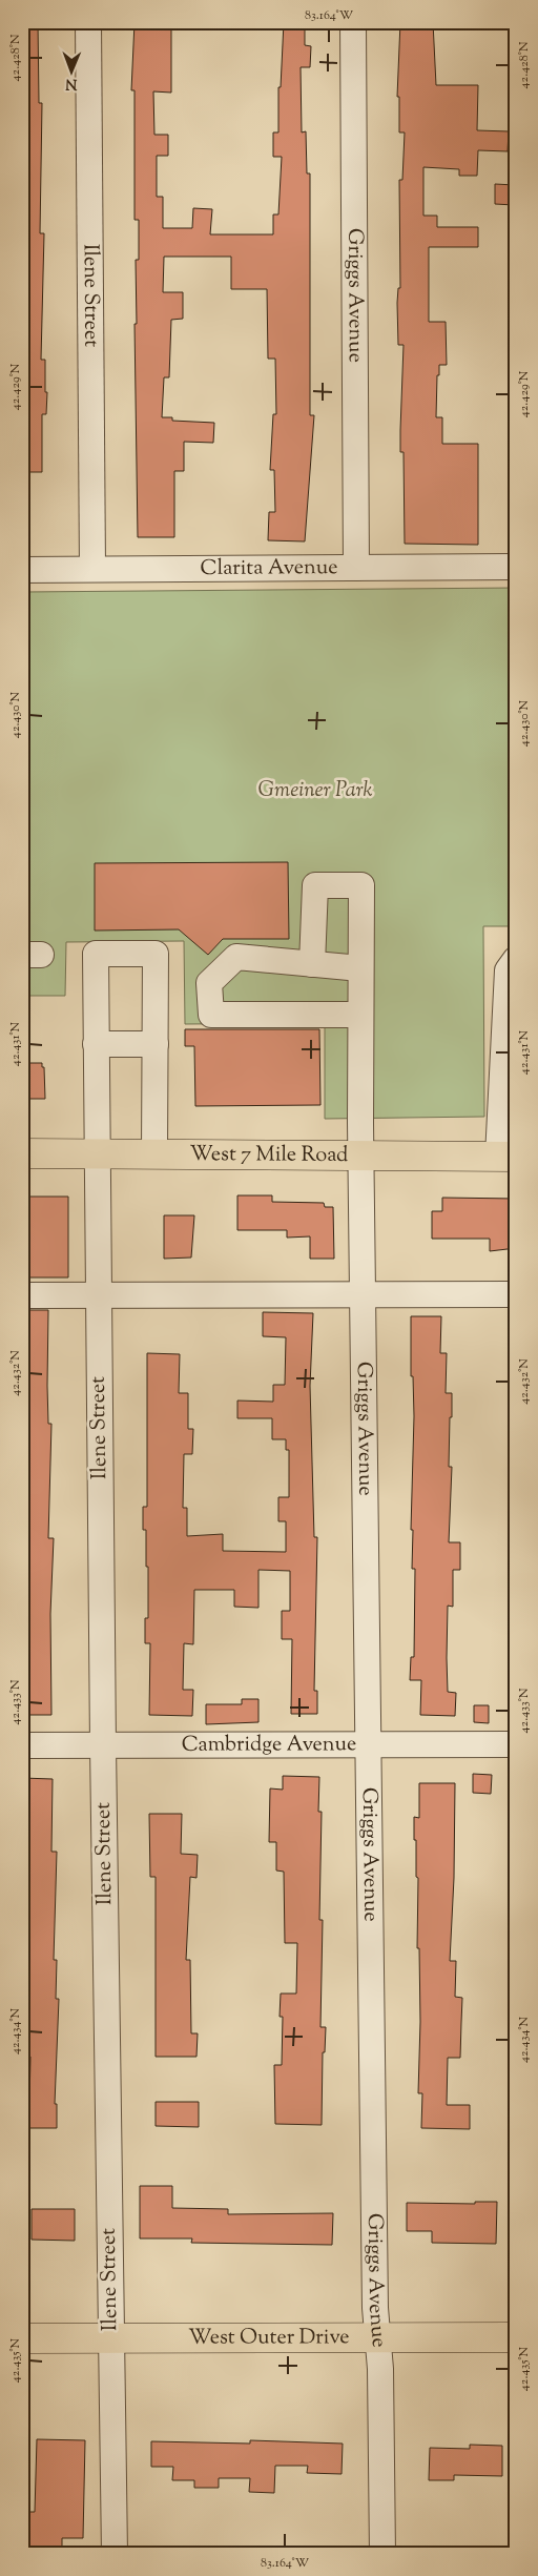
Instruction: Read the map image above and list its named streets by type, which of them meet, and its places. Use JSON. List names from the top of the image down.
{
  "streets": {
    "main road": ["West 7 Mile Road", "West Outer Drive"],
    "street": [
      "Ilene Street",
      "Griggs Avenue",
      "Clarita Avenue",
      "Cambridge Avenue"
    ]
  },
  "crossings": [
    ["Ilene Street", "Clarita Avenue"],
    ["Ilene Street", "West 7 Mile Road"],
    ["Ilene Street", "Cambridge Avenue"],
    ["Ilene Street", "West Outer Drive"],
    ["Griggs Avenue", "Clarita Avenue"],
    ["Griggs Avenue", "West 7 Mile Road"],
    ["Griggs Avenue", "Cambridge Avenue"],
    ["Griggs Avenue", "West Outer Drive"]
  ],
  "parks": ["Gmeiner Park"],
  "north": "bottom",
  "coordinates": [
    "83.164°W",
    "42.428°N",
    "42.429°N",
    "42.430°N",
    "42.431°N",
    "42.432°N",
    "42.433°N",
    "42.434°N",
    "42.435°N"
  ]
}
